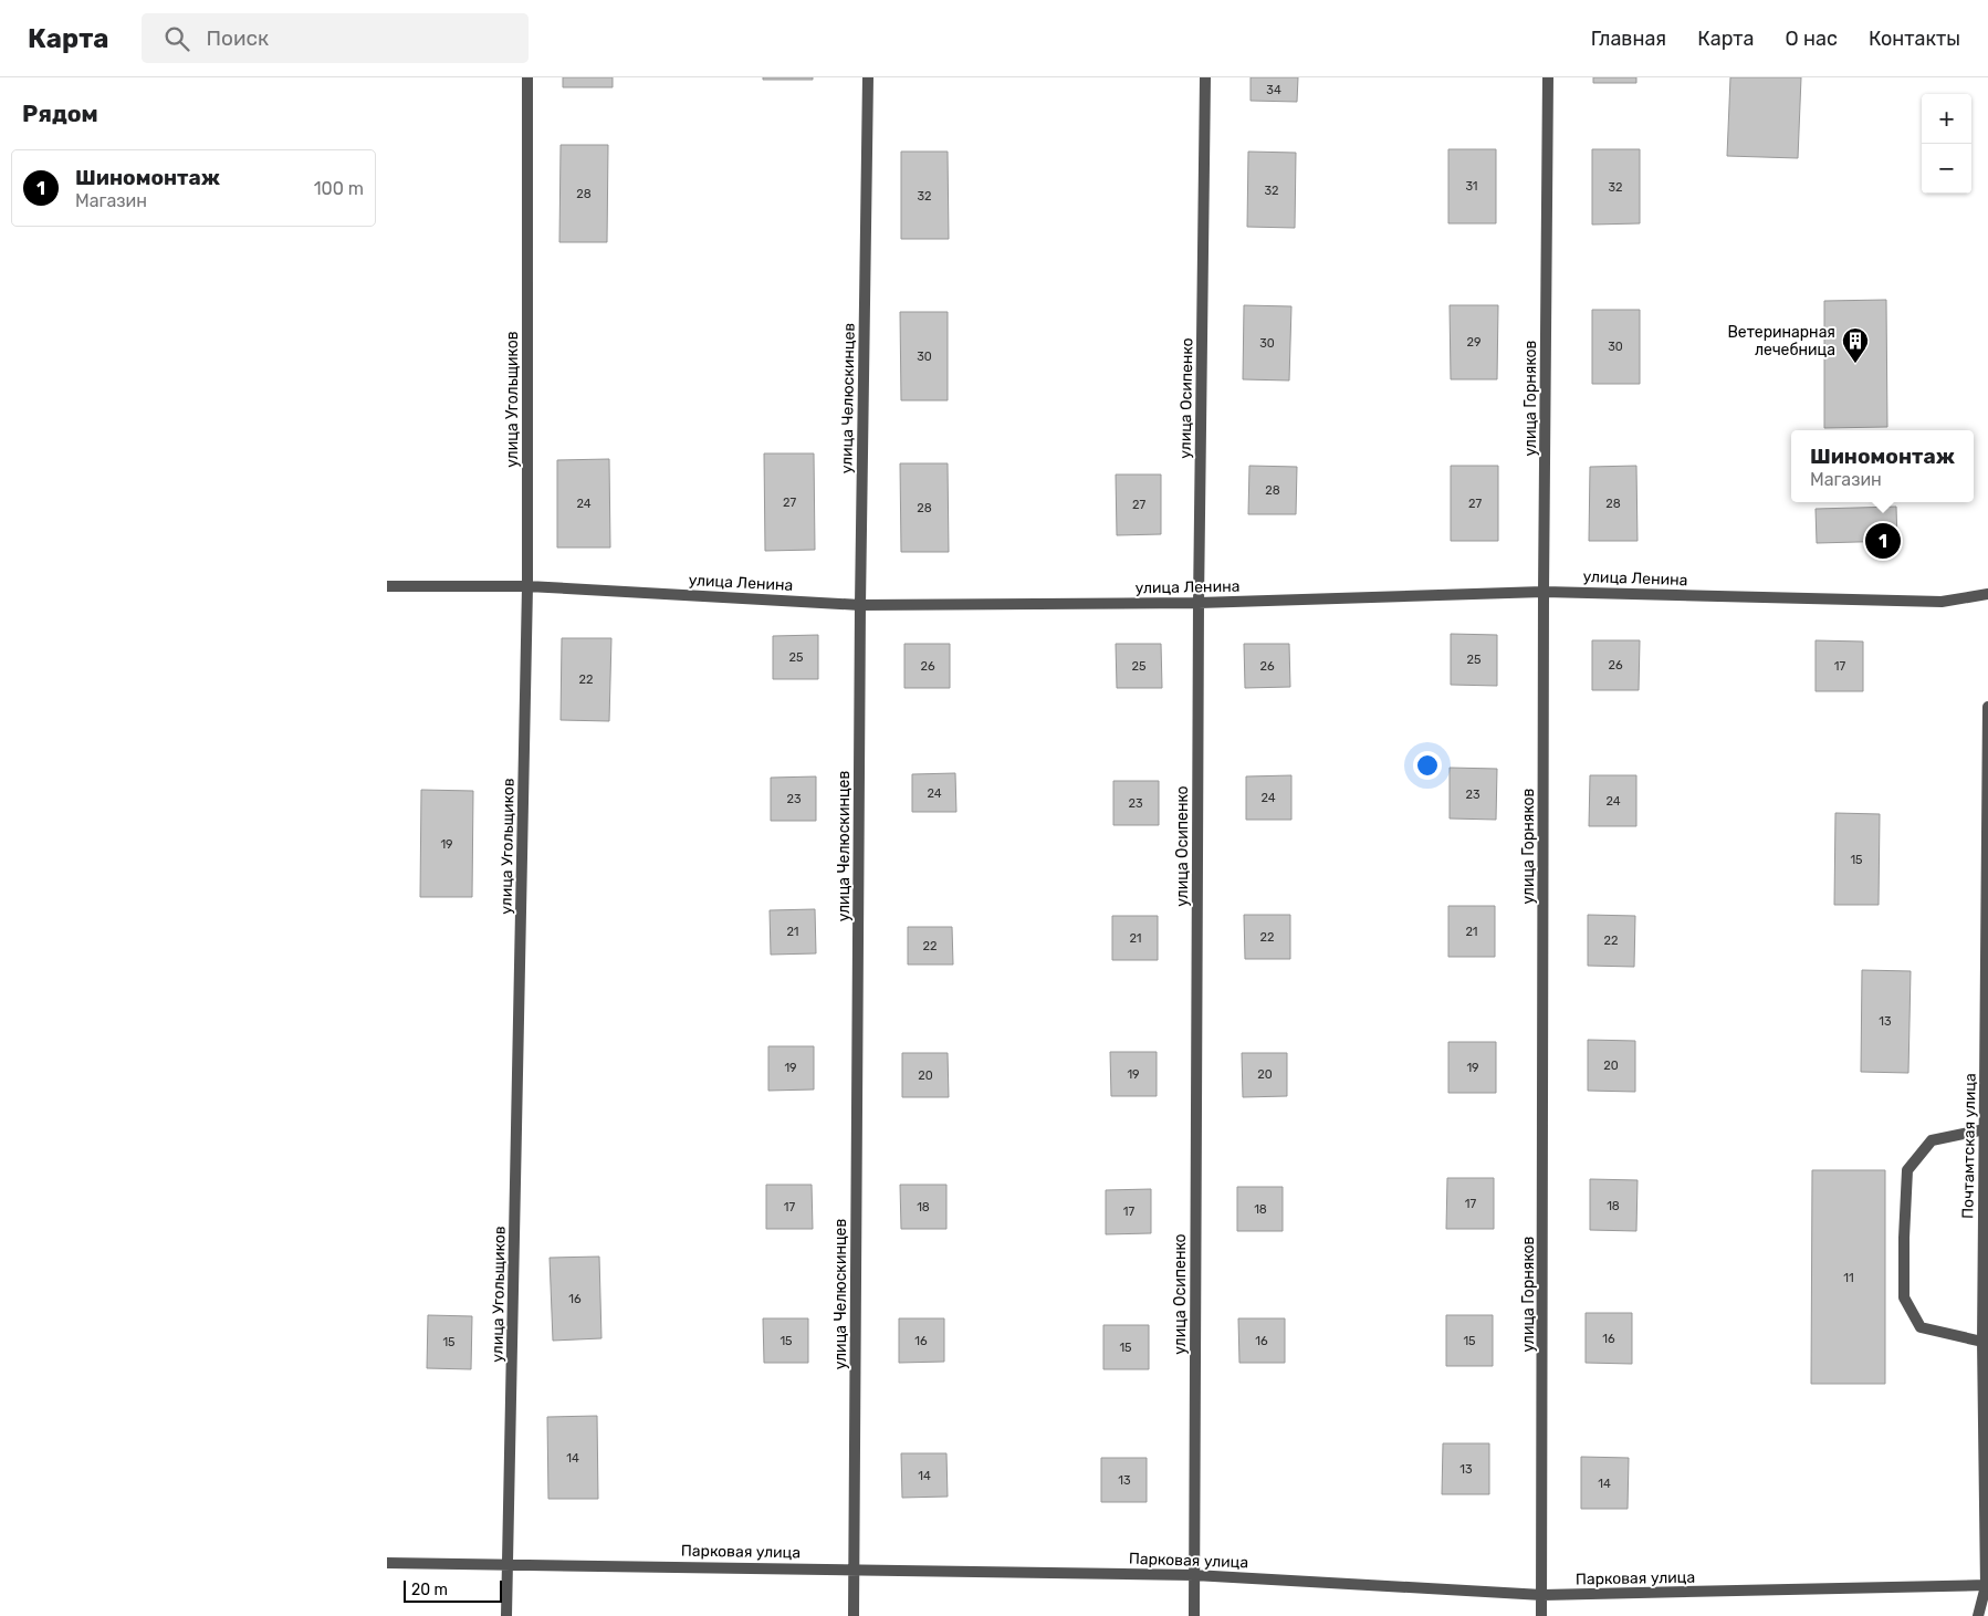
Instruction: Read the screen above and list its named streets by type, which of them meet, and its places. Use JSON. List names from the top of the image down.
{
  "streets": {
    "street": [
      "улица Челюскинцев",
      "улица Осипенко",
      "улица Горняков",
      "улица Угольщиков",
      "улица Ленина",
      "Почтамтская улица",
      "Парковая улица"
    ]
  },
  "crossings": [
    ["улица Челюскинцев", "улица Ленина"],
    ["улица Челюскинцев", "Парковая улица"],
    ["улица Осипенко", "улица Ленина"],
    ["улица Осипенко", "Парковая улица"],
    ["улица Горняков", "улица Ленина"],
    ["улица Горняков", "Парковая улица"],
    ["улица Угольщиков", "улица Ленина"],
    ["улица Угольщиков", "Парковая улица"],
    ["Почтамтская улица", "Парковая улица"]
  ],
  "places": {
    "building": ["Ветеринарная лечебница"]
  },
  "house_numbers": [
    "34",
    "31",
    "32",
    "32",
    "28",
    "32",
    "29",
    "30",
    "30",
    "30",
    "28",
    "27",
    "24",
    "27",
    "28",
    "27",
    "28",
    "25",
    "25",
    "26",
    "26",
    "25",
    "26",
    "17",
    "22",
    "24",
    "23",
    "24",
    "23",
    "24",
    "23",
    "19",
    "15",
    "21",
    "21",
    "22",
    "21",
    "22",
    "22",
    "13",
    "20",
    "19",
    "19",
    "19",
    "20",
    "20",
    "17",
    "18",
    "17",
    "18",
    "18",
    "17",
    "11",
    "16",
    "16",
    "15",
    "16",
    "16",
    "15",
    "15",
    "15",
    "14",
    "13",
    "14",
    "13",
    "14"
  ],
  "scale_bar": "20 m",
  "page": {
    "header": "Карта",
    "search": "Поиск",
    "nav": [
      "Главная",
      "Карта",
      "О нас",
      "Контакты"
    ],
    "heading": "Рядом",
    "map_buttons": ["+", "−"],
    "list": [
      {
        "mark": "1",
        "name": "Шиномонтаж",
        "note": "Магазин",
        "value": "100 m"
      }
    ],
    "popup": ["Шиномонтаж", "Магазин"],
    "pins": "1",
    "scale": "20 m"
  }
}
